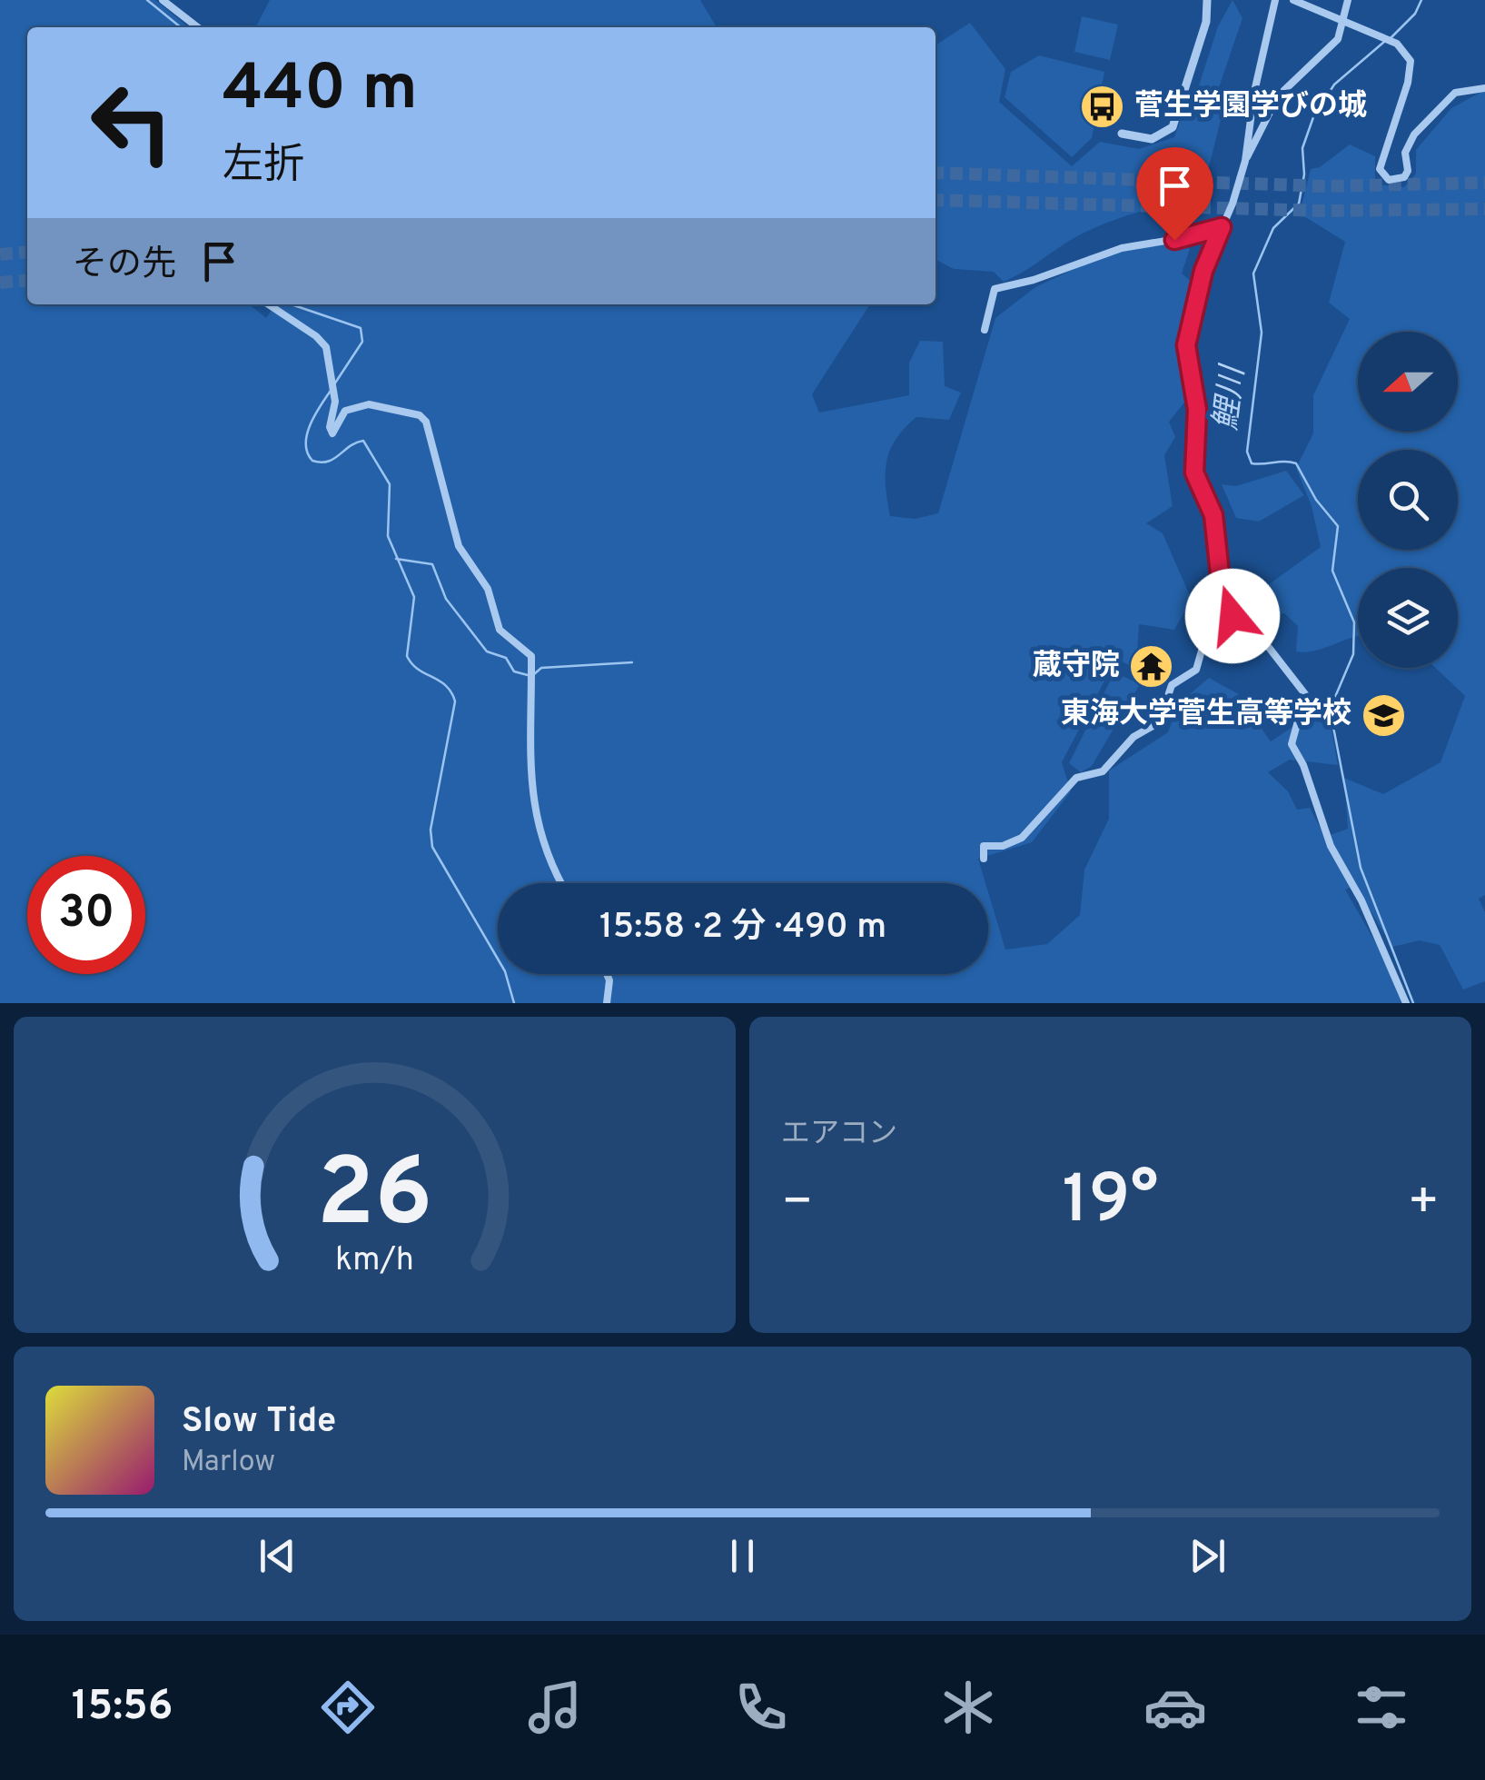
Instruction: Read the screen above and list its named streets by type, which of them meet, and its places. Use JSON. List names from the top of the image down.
{
  "water": ["鯉川"],
  "places": {
    "bus stop": ["菅生学園学びの城"],
    "temple": ["蔵守院"],
    "school or university": ["東海大学菅生高等学校"]
  },
  "north": "left",
  "page": {
    "turn": ["440 m", "左折"],
    "then": "その先",
    "limit": "30",
    "trip": "15:58 · 2 分 · 490 m",
    "tile": "エアコン",
    "heat": ["−", "19°", "+"],
    "song": ["Slow Tide", "Marlow"],
    "tabs": "15:56",
    "gauge": ["26", "km/h"]
  }
}
